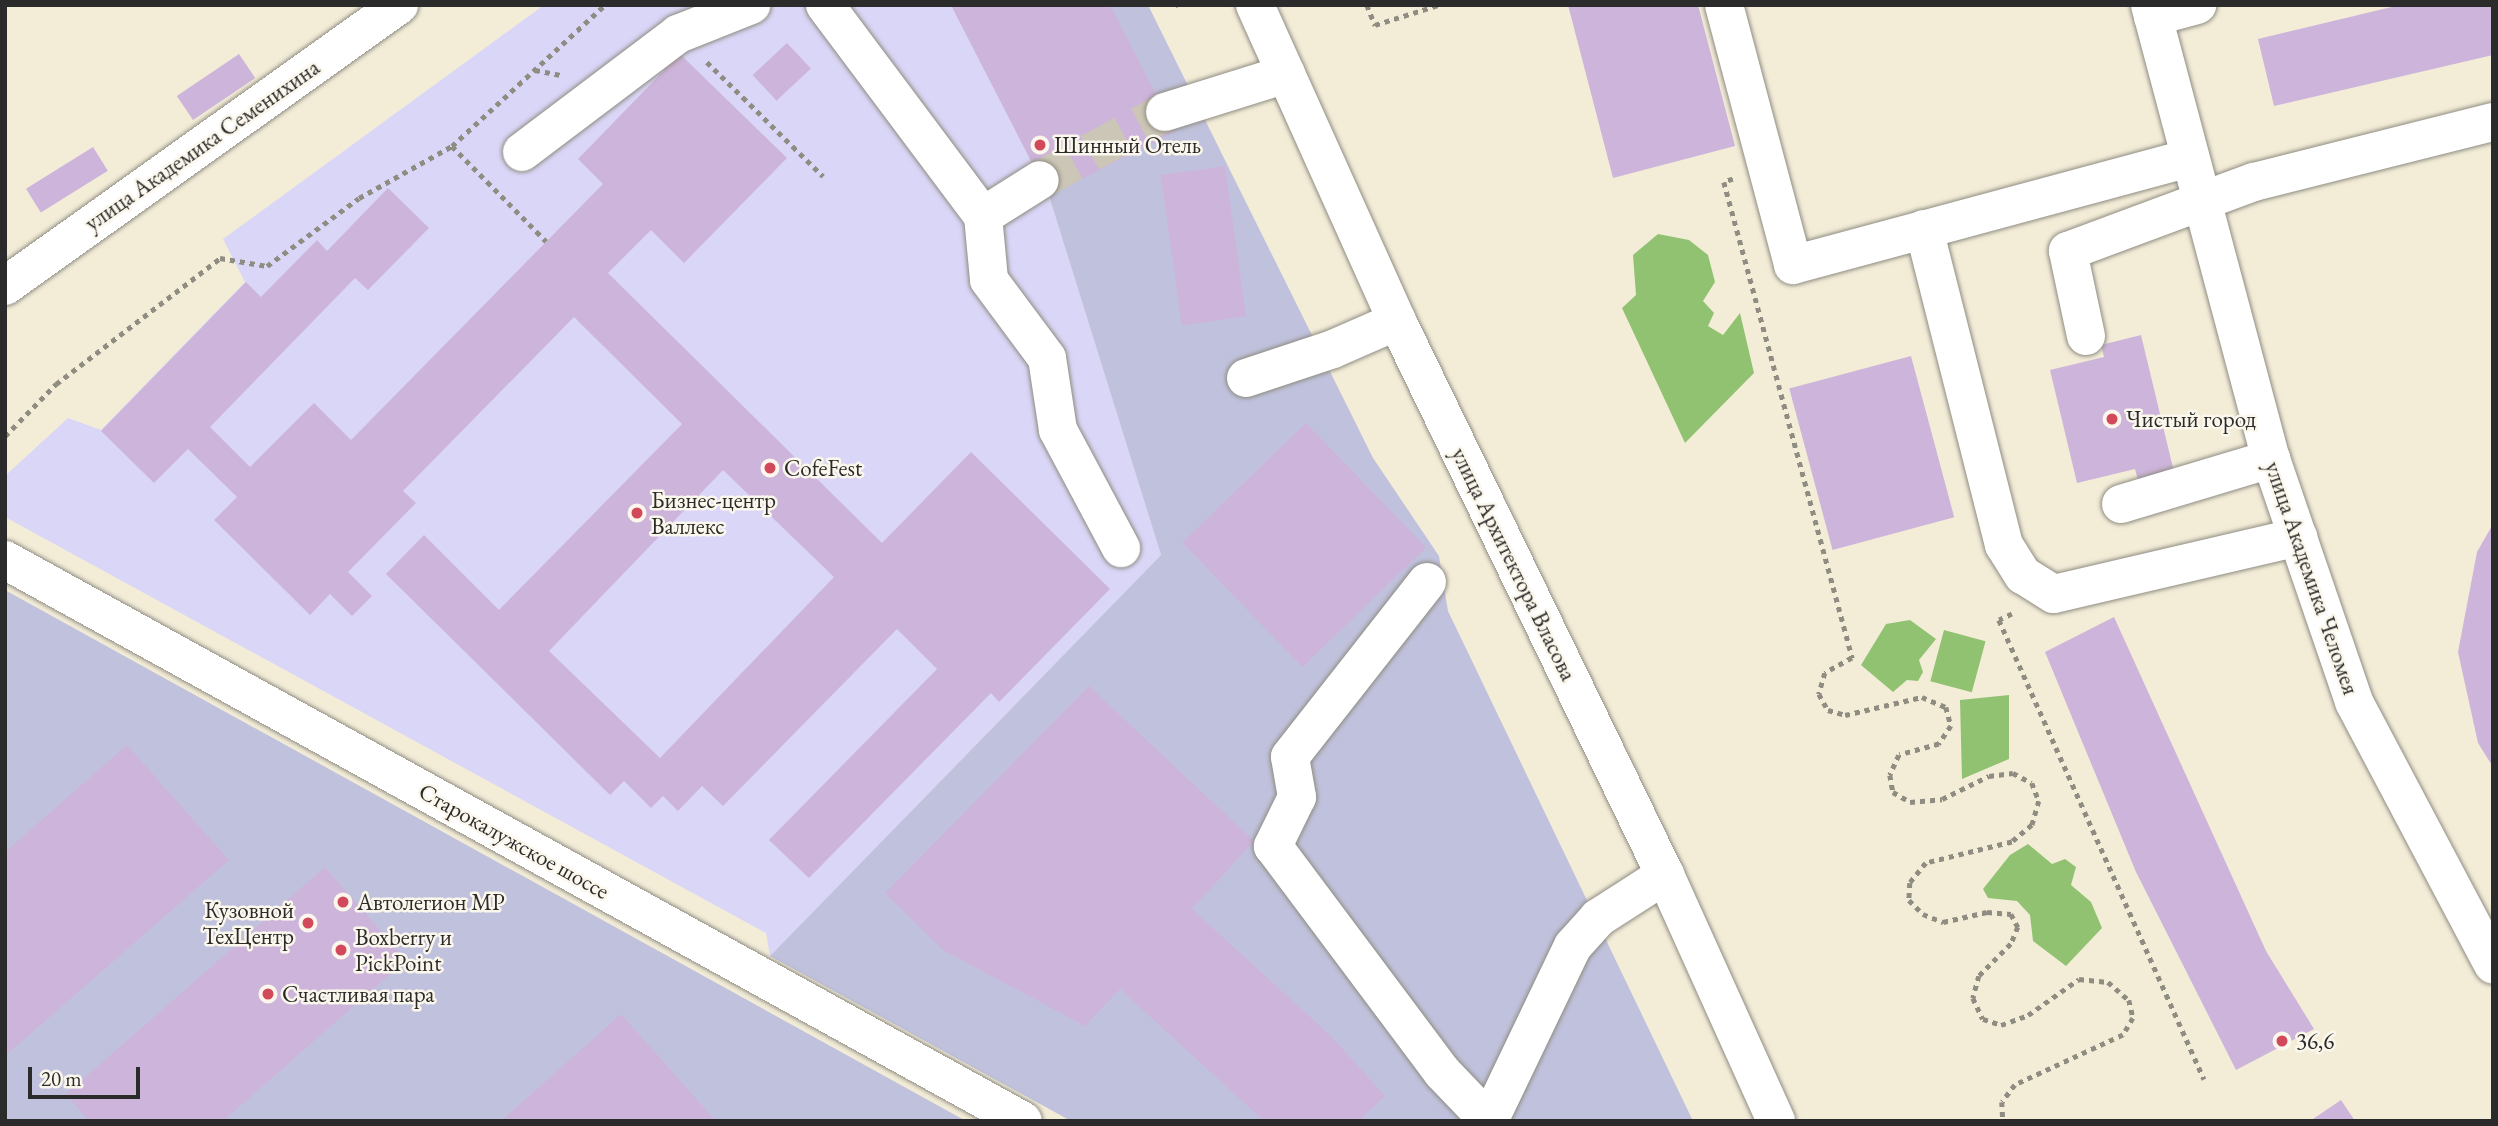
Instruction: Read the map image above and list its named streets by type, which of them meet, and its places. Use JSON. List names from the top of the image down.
{
  "streets": {
    "street": [
      "улица Академика Семенихина",
      "улица Архитектора Власова",
      "улица Академика Челомея",
      "Старокалужское шоссе"
    ]
  },
  "places": [
    "Шинный Отель",
    "Чистый город",
    "CofeFest",
    "Бизнес-центр Валлекс",
    "Автолегион МР",
    "Кузовной ТехЦентр",
    "Boxberry и PickPoint",
    "Счастливая пара",
    "36,6"
  ],
  "scale_bar": "20 m"
}
